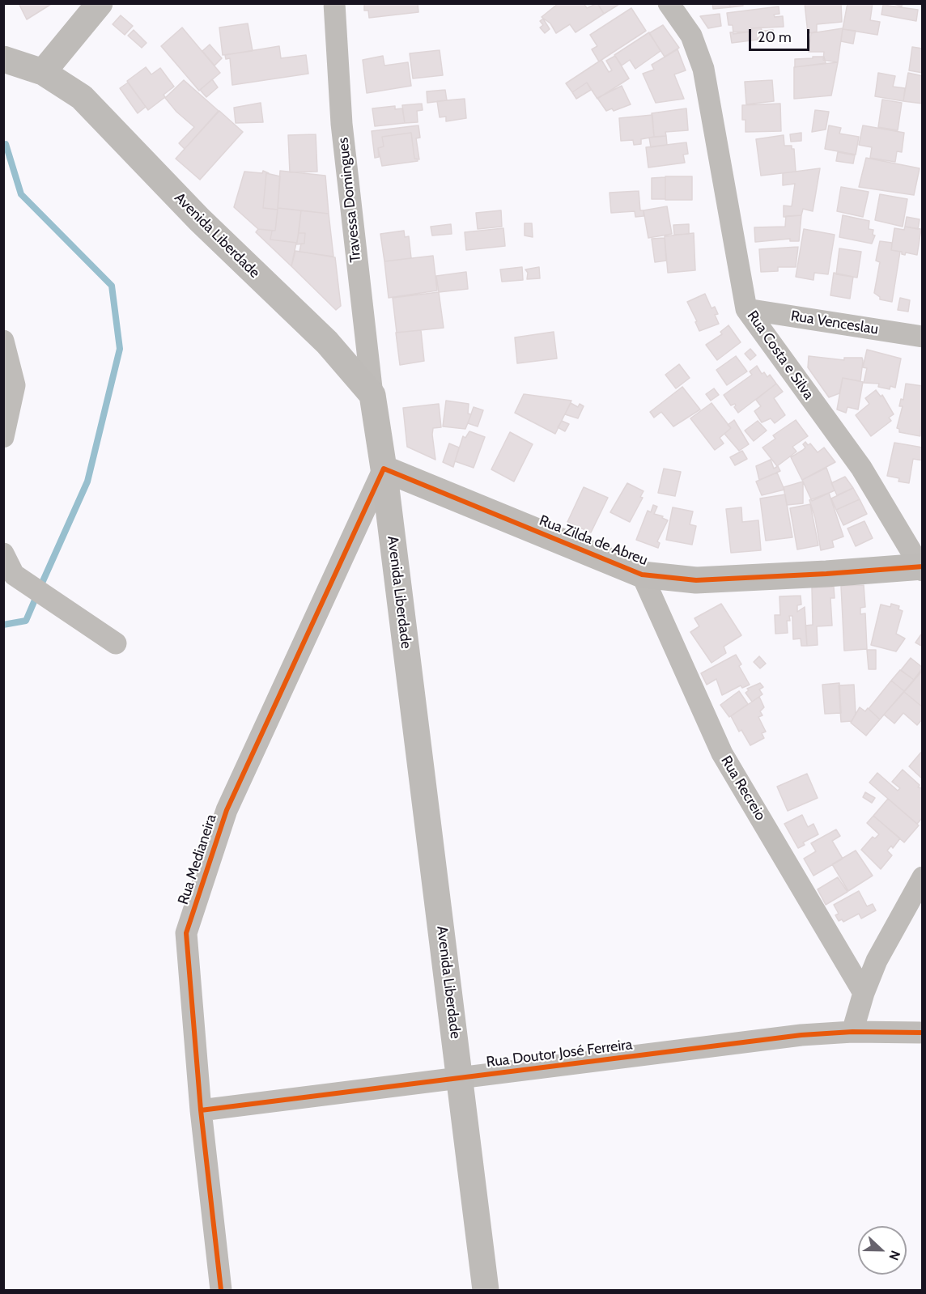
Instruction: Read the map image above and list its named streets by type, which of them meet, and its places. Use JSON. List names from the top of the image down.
{
  "streets": {
    "main road": ["Avenida Liberdade", "Rua Zilda de Abreu"],
    "street": [
      "Travessa Domingues",
      "Rua Venceslau",
      "Rua Costa e Silva",
      "Rua Recreio",
      "Rua Medianeira",
      "Rua Doutor José Ferreira"
    ]
  },
  "crossings": [
    ["Travessa Domingues", "Avenida Liberdade"],
    ["Avenida Liberdade", "Rua Zilda de Abreu"],
    ["Avenida Liberdade", "Rua Medianeira"],
    ["Avenida Liberdade", "Rua Doutor José Ferreira"],
    ["Rua Venceslau", "Rua Costa e Silva"],
    ["Rua Costa e Silva", "Rua Zilda de Abreu"],
    ["Rua Zilda de Abreu", "Rua Recreio"],
    ["Rua Zilda de Abreu", "Rua Medianeira"],
    ["Rua Medianeira", "Rua Doutor José Ferreira"]
  ],
  "scale_bar": "20 m",
  "north": "right"
}
